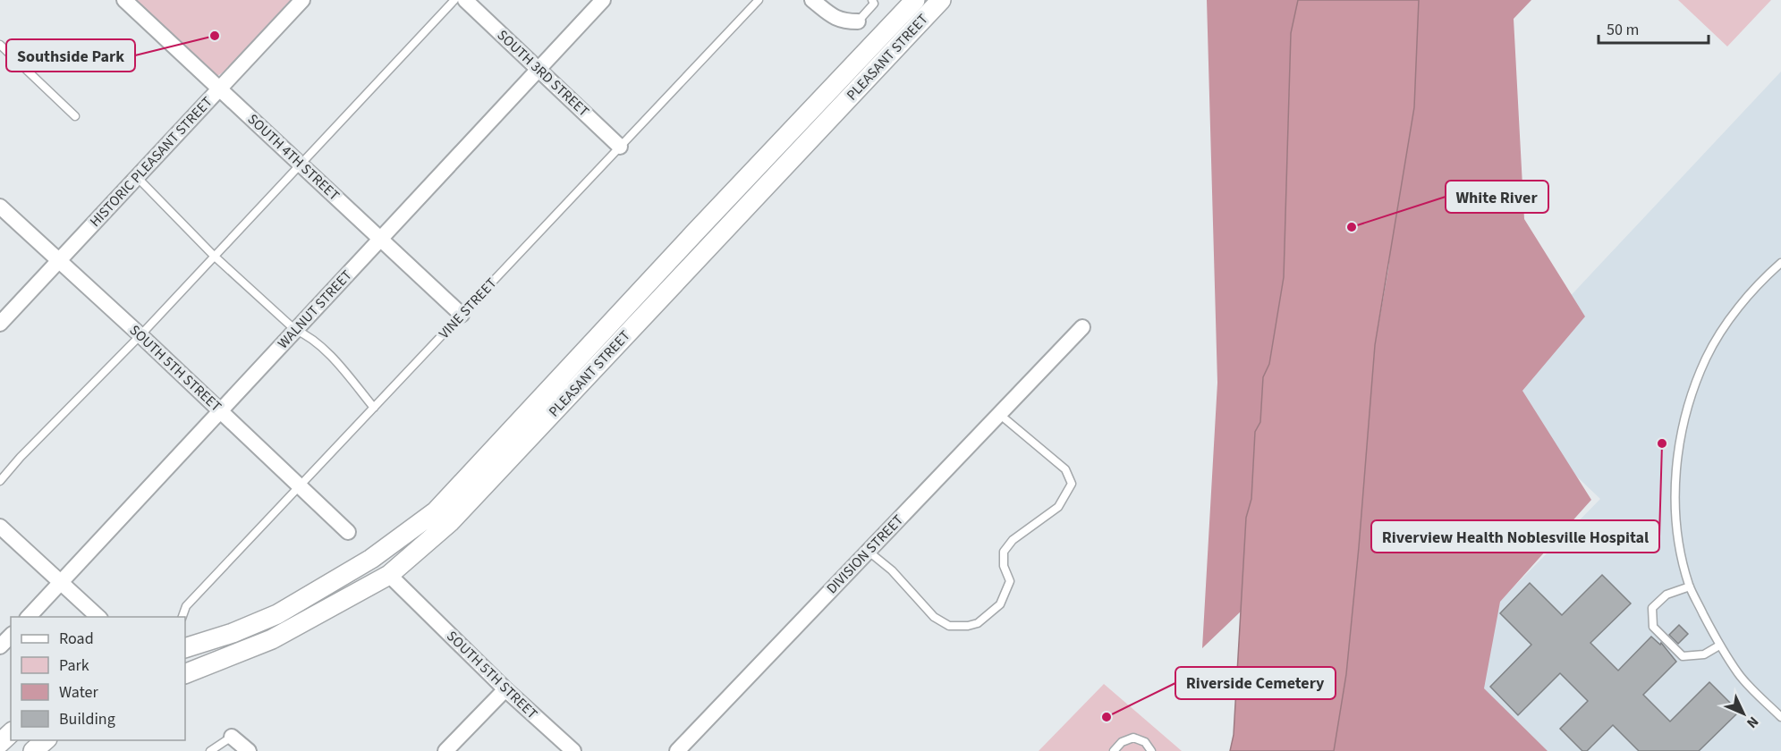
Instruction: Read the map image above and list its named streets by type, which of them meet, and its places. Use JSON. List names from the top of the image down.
{
  "streets": {
    "street": [
      "PLEASANT STREET",
      "SOUTH 3RD STREET",
      "SOUTH 4TH STREET",
      "HISTORIC PLEASANT STREET",
      "WALNUT STREET",
      "SOUTH 5TH STREET",
      "DIVISION STREET"
    ],
    "lane": ["VINE STREET"]
  },
  "crossings": [
    ["PLEASANT STREET", "SOUTH 5TH STREET"],
    ["SOUTH 3RD STREET", "VINE STREET"],
    ["SOUTH 3RD STREET", "WALNUT STREET"],
    ["SOUTH 4TH STREET", "HISTORIC PLEASANT STREET"],
    ["SOUTH 4TH STREET", "VINE STREET"],
    ["SOUTH 4TH STREET", "WALNUT STREET"],
    ["HISTORIC PLEASANT STREET", "SOUTH 5TH STREET"],
    ["VINE STREET", "SOUTH 5TH STREET"],
    ["WALNUT STREET", "SOUTH 5TH STREET"]
  ],
  "places": [
    "Southside Park",
    "White River",
    "Riverview Health Noblesville Hospital",
    "Riverside Cemetery"
  ],
  "legend": [
    "Road",
    "Park",
    "Water",
    "Building"
  ],
  "scale_bar": "50 m",
  "north": "bottom right"
}
